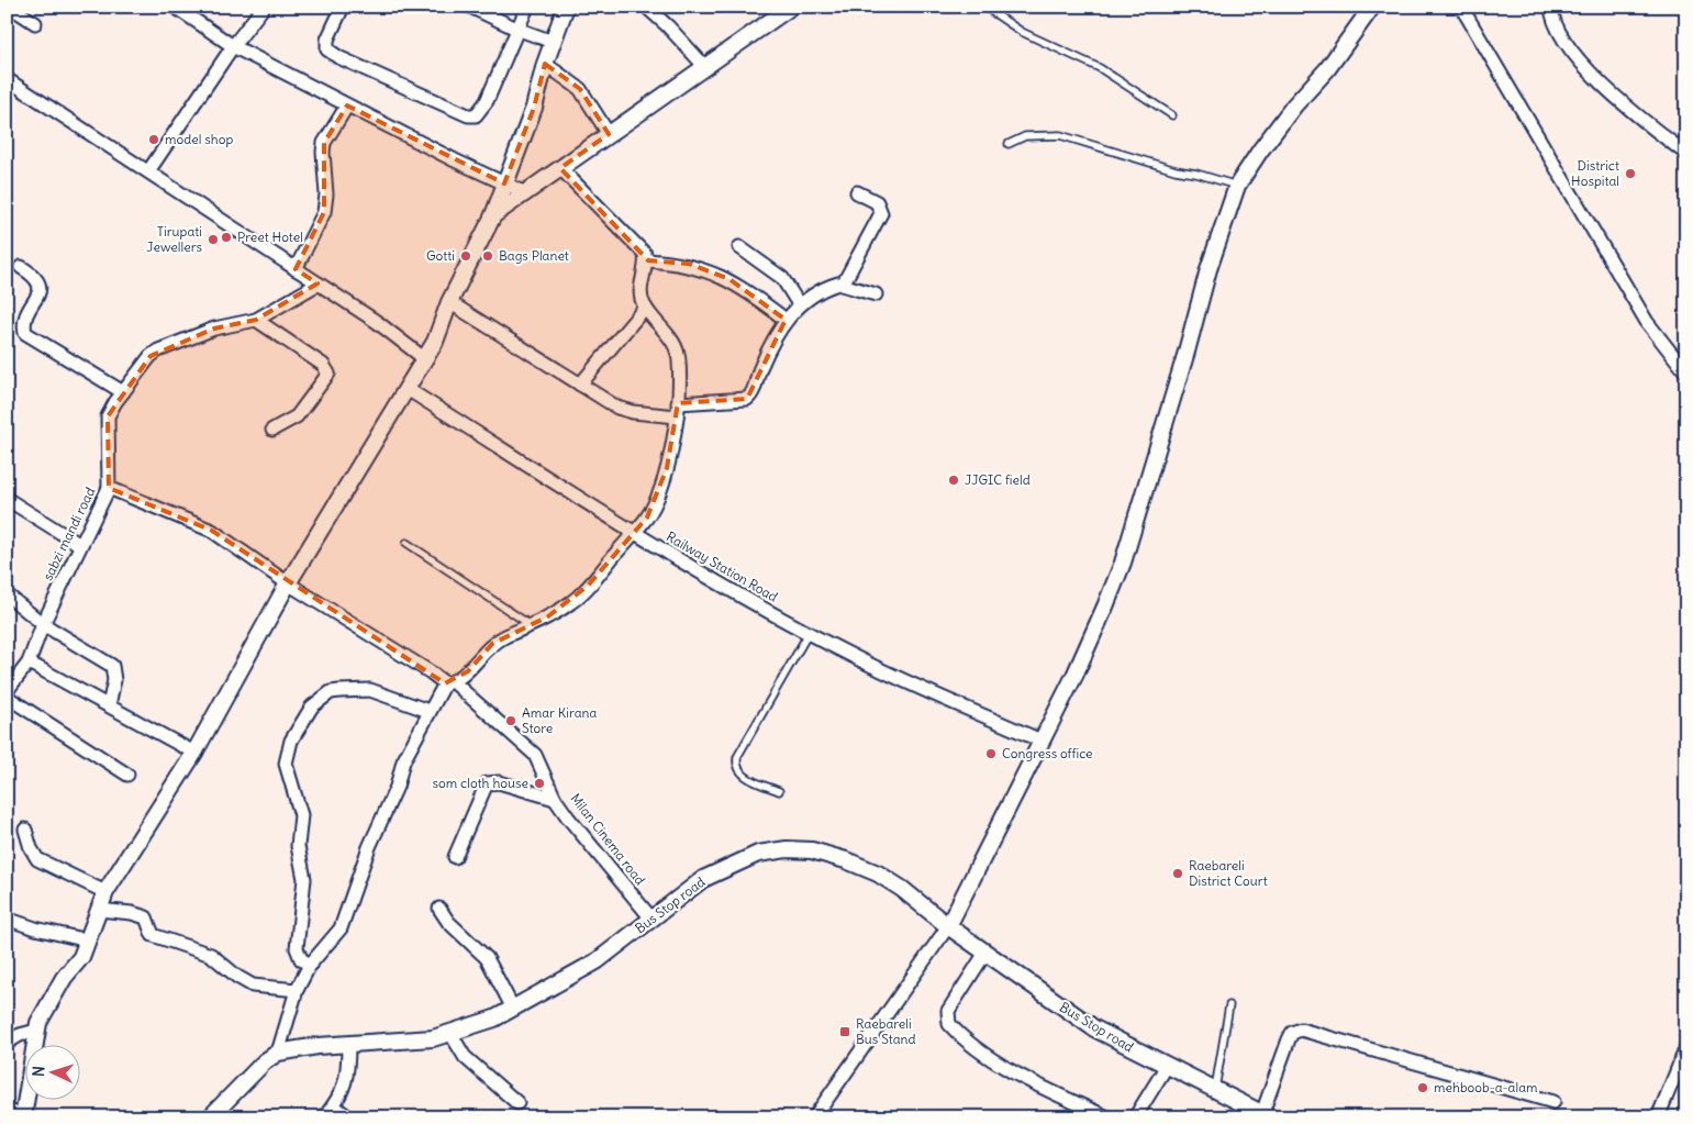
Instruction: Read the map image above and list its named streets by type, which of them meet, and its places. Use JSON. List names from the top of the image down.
{
  "streets": {
    "street": [
      "sabzi mandi road",
      "Railway Station Road",
      "Milan Cinema road",
      "Bus Stop road"
    ]
  },
  "crossings": [
    ["sabzi mandi road", "Milan Cinema road"],
    ["Milan Cinema road", "Bus Stop road"]
  ],
  "places": {
    "other": [
      "model shop",
      "District Hospital",
      "Preet Hotel",
      "Tirupati Jewellers",
      "Gotti",
      "Bags Planet",
      "JJGIC field",
      "Amar Kirana Store",
      "Congress office",
      "som cloth house",
      "Raebareli District Court",
      "mehboob-a-alam"
    ],
    "transit": ["Raebareli Bus Stand"]
  },
  "north": "left"
}
